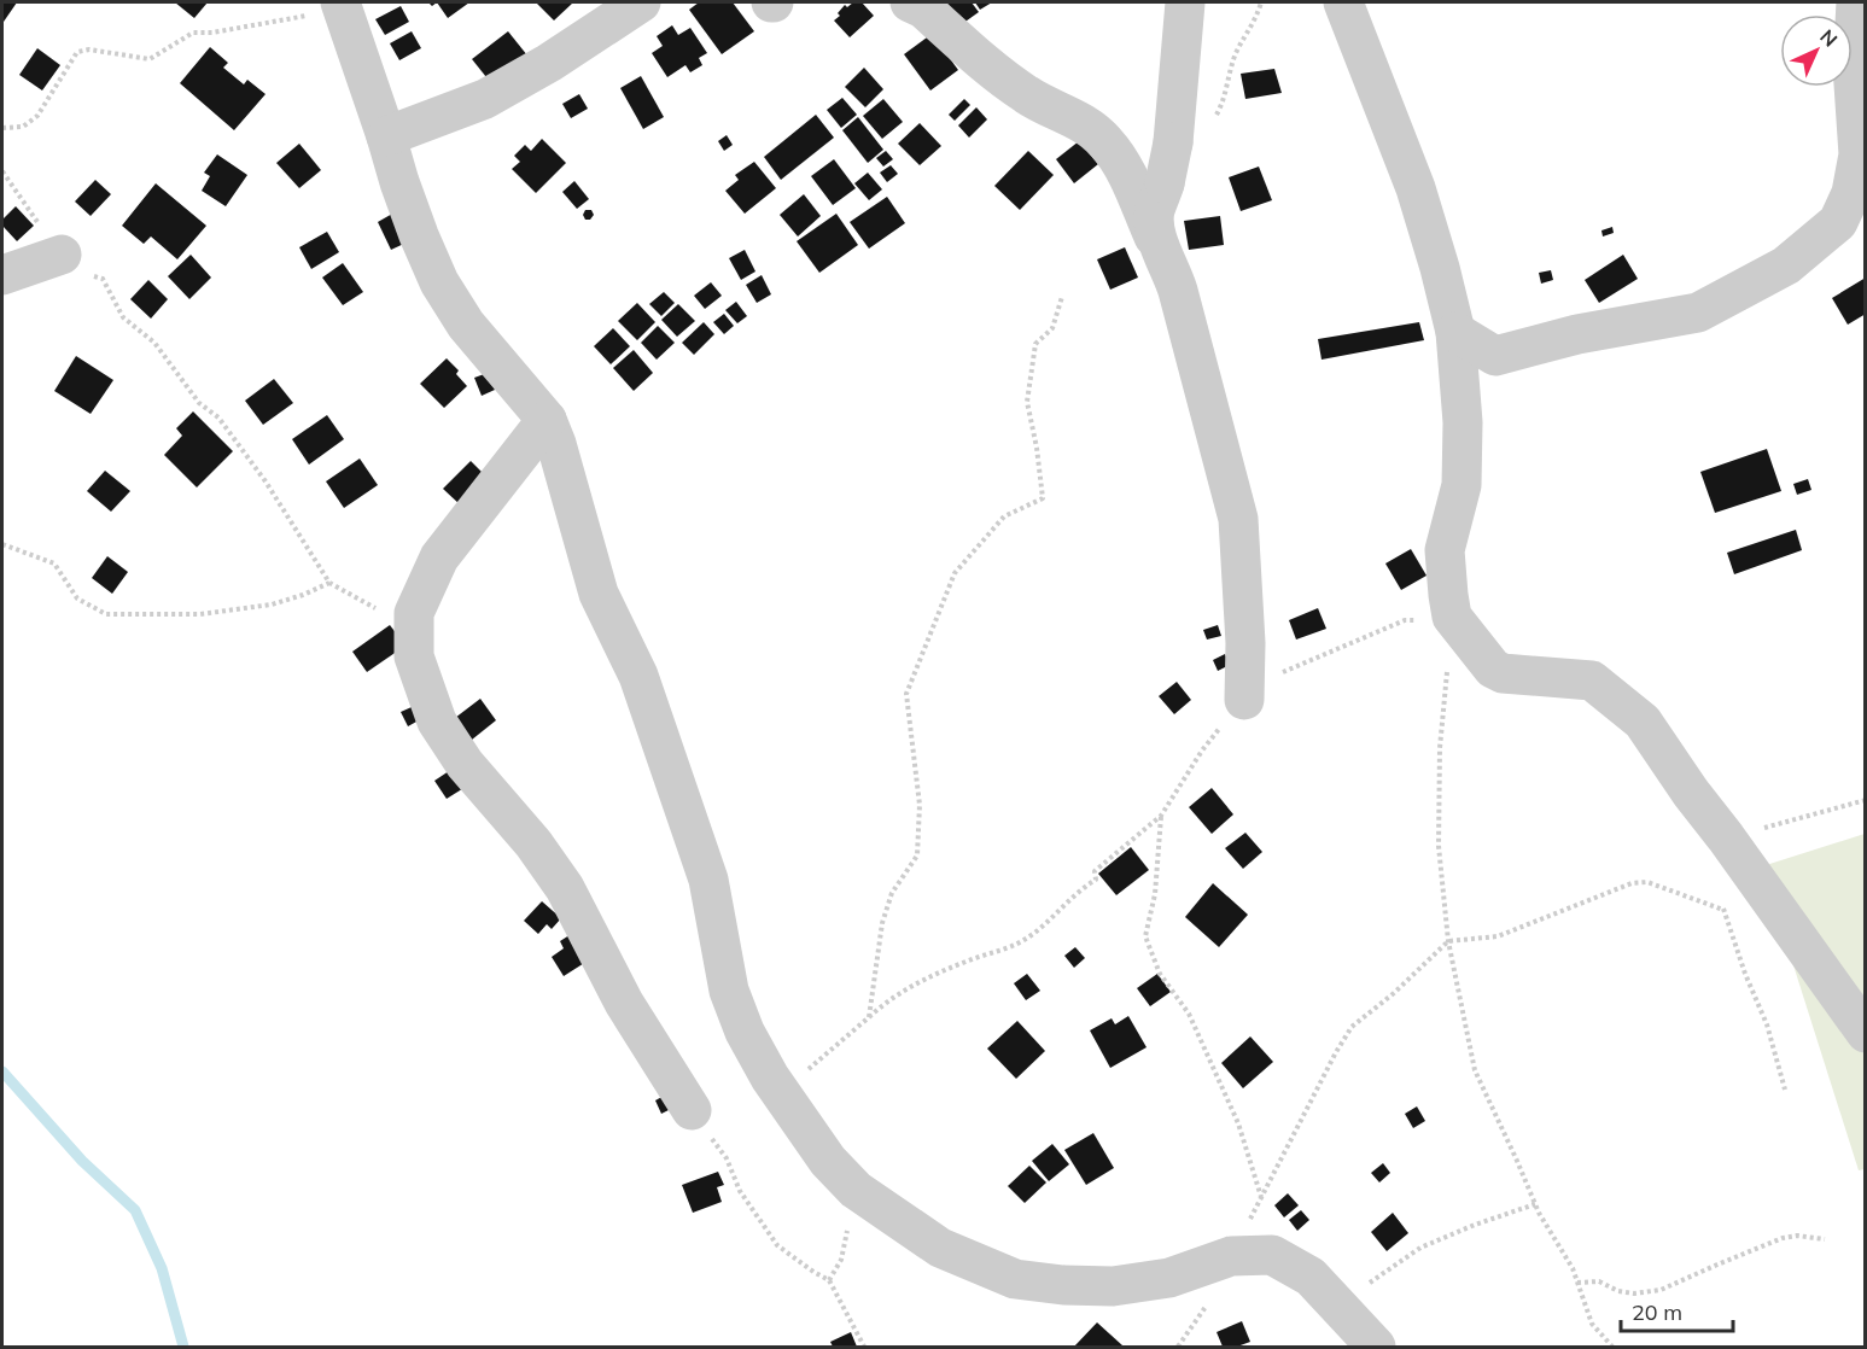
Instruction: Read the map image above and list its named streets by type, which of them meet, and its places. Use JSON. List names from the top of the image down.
{
  "scale_bar": "20 m",
  "north": "top right"
}
